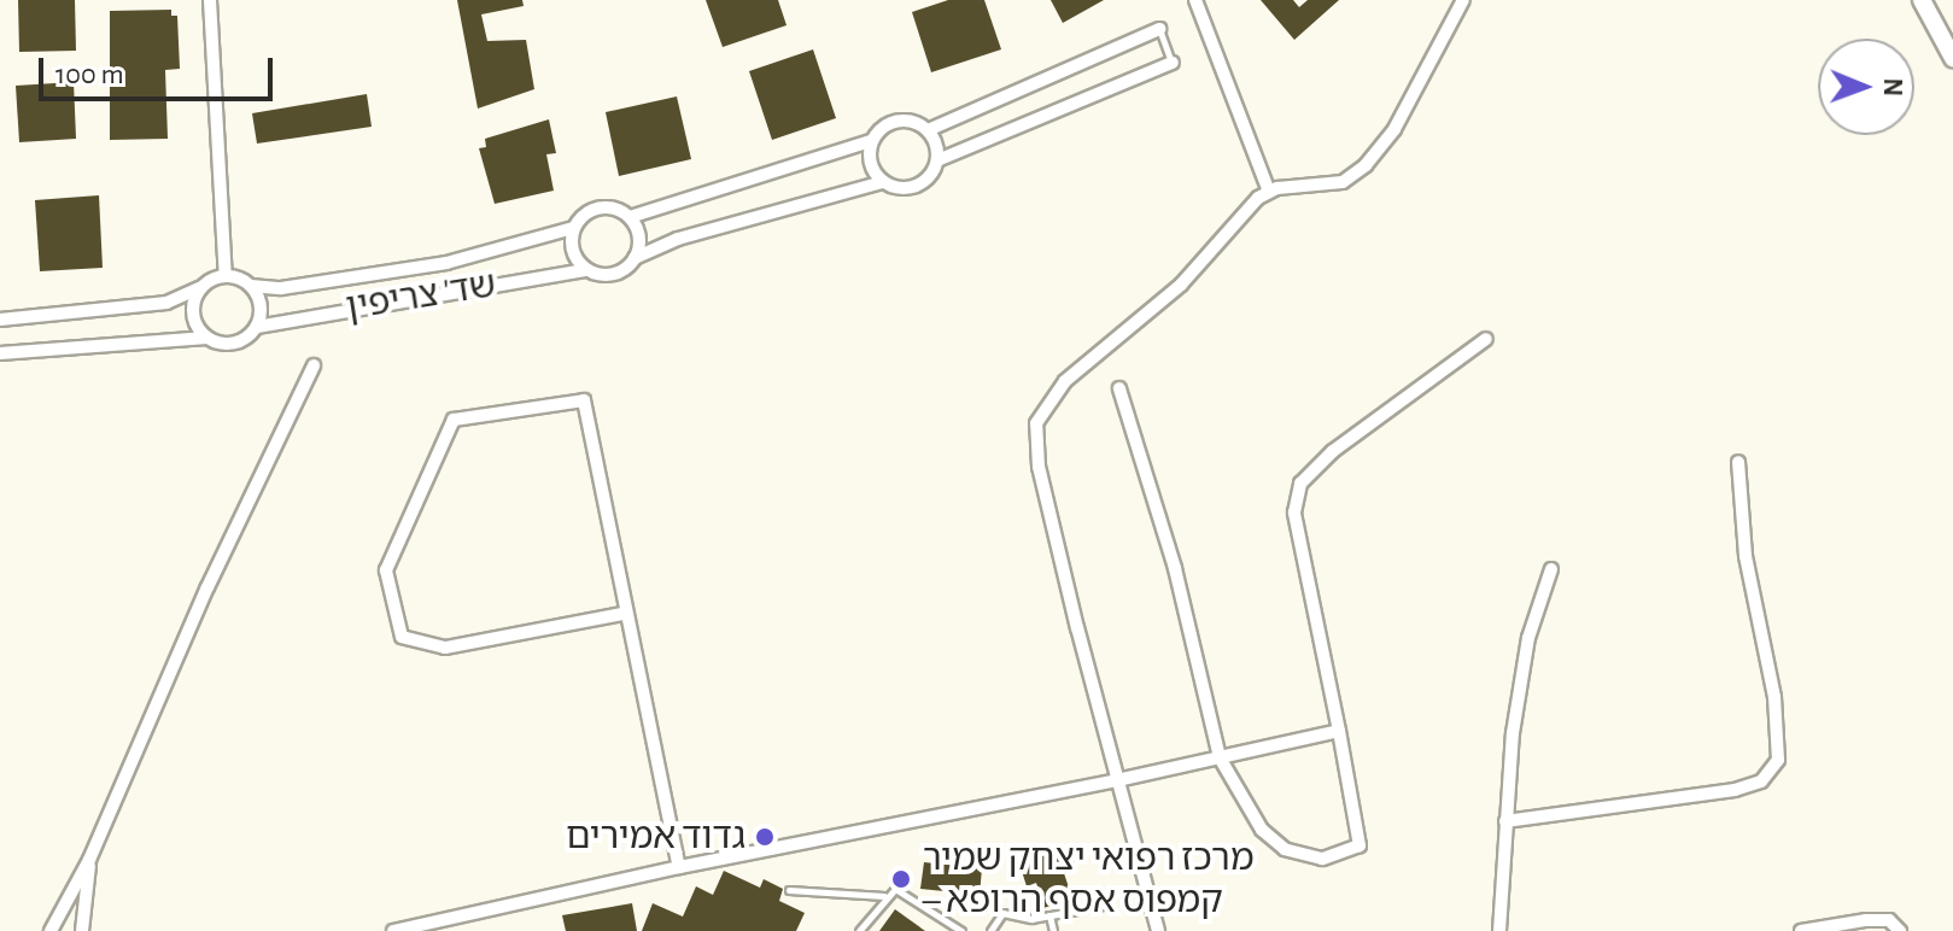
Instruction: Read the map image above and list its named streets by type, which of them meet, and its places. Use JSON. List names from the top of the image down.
{
  "streets": {
    "street": ["שד' צריפין"]
  },
  "places": ["גדוד אמירים", "מרכז רפואי יצחק שמיר – קמפוס אסף הרופא"],
  "scale_bar": "100 m",
  "north": "right"
}
